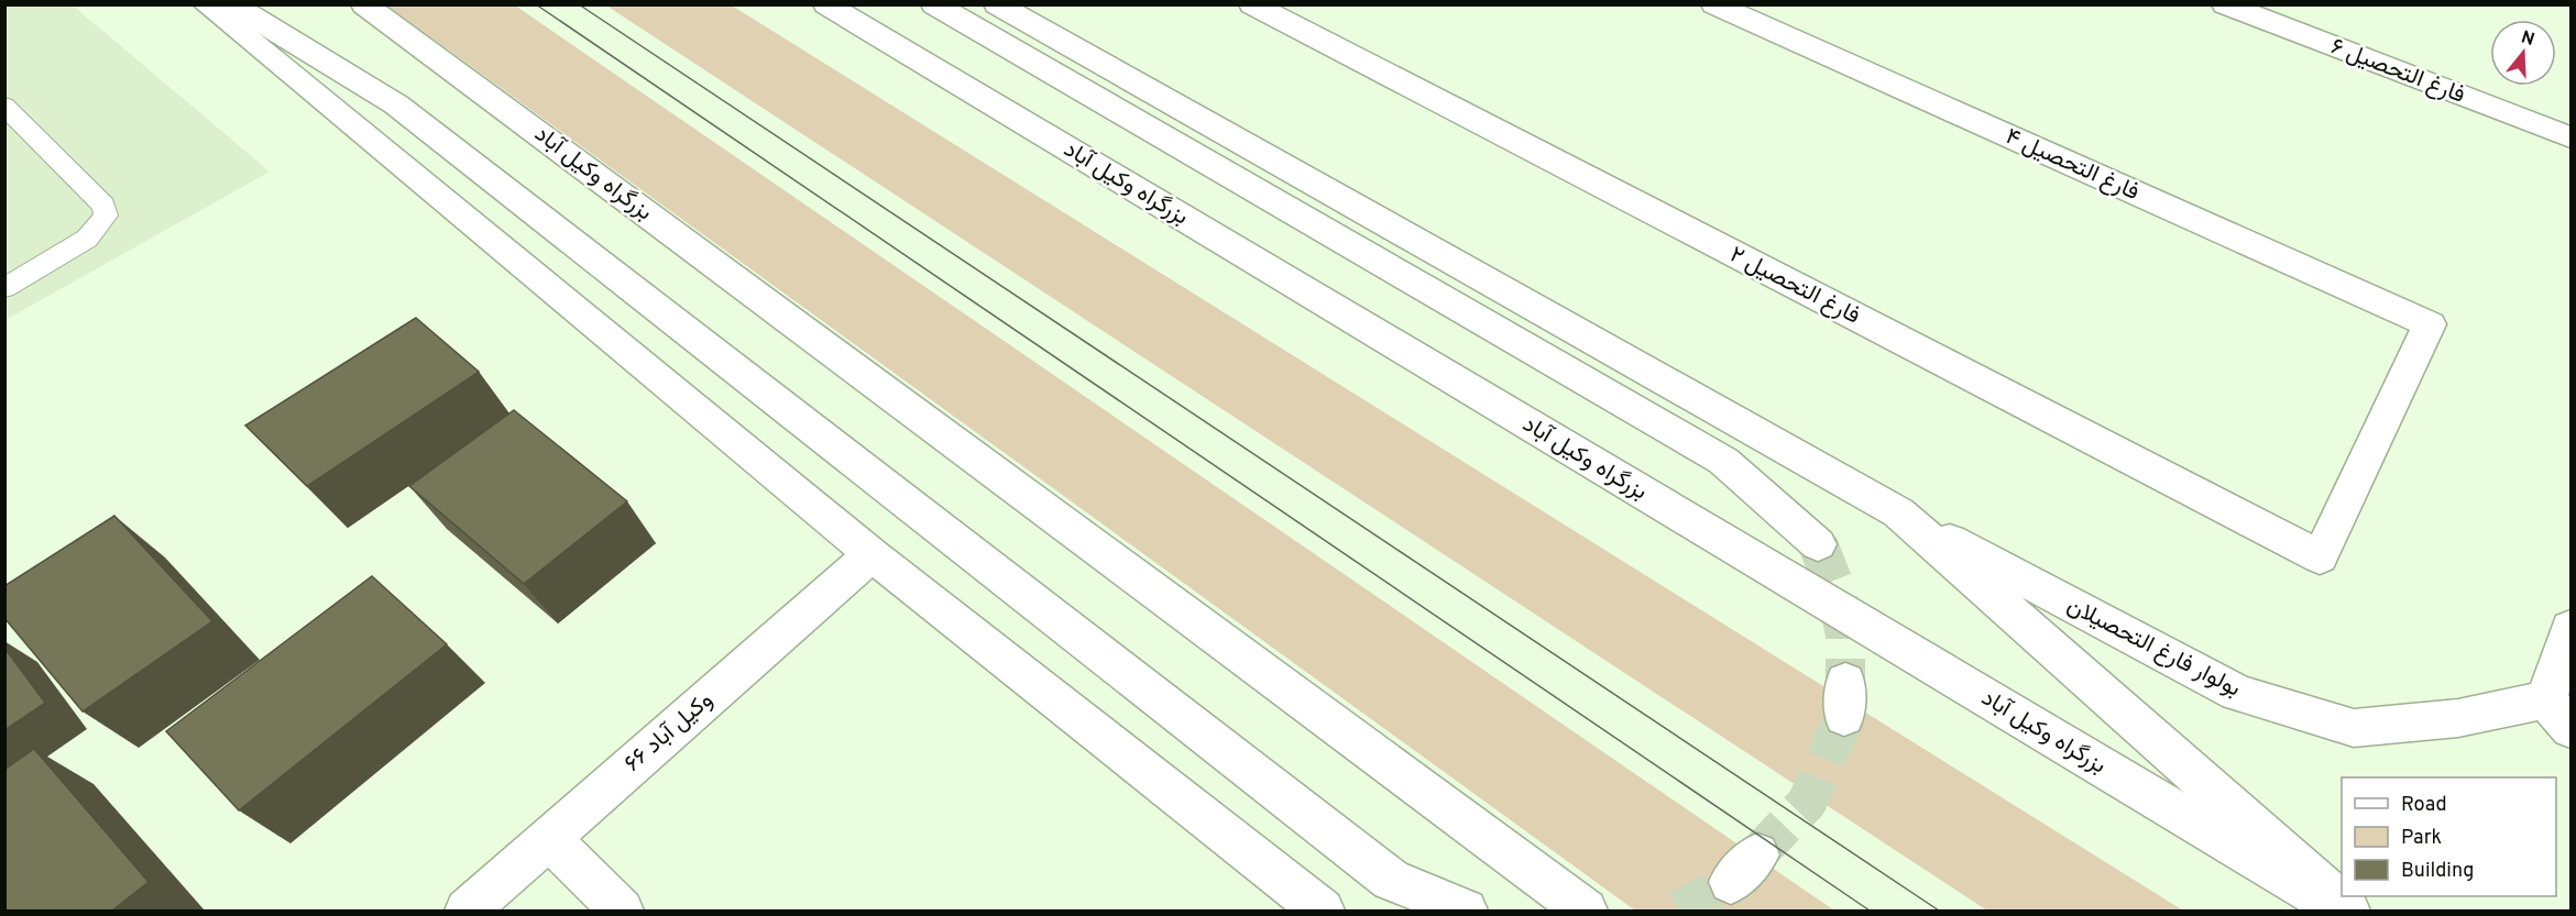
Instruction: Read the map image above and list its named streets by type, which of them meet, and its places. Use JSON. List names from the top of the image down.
{
  "streets": {
    "main road": [
      "فارغ التحصیل ۶",
      "فارغ التحصیل ۴",
      "بزرگراه وکیل آباد",
      "فارغ التحصیل ۲",
      "بولوار فارغ التحصیلان",
      "وکیل آباد ۶۶"
    ]
  },
  "crossings": [
    ["فارغ التحصیل ۴", "فارغ التحصیل ۲"]
  ],
  "legend": ["Road", "Park", "Building"],
  "north": "top"
}
